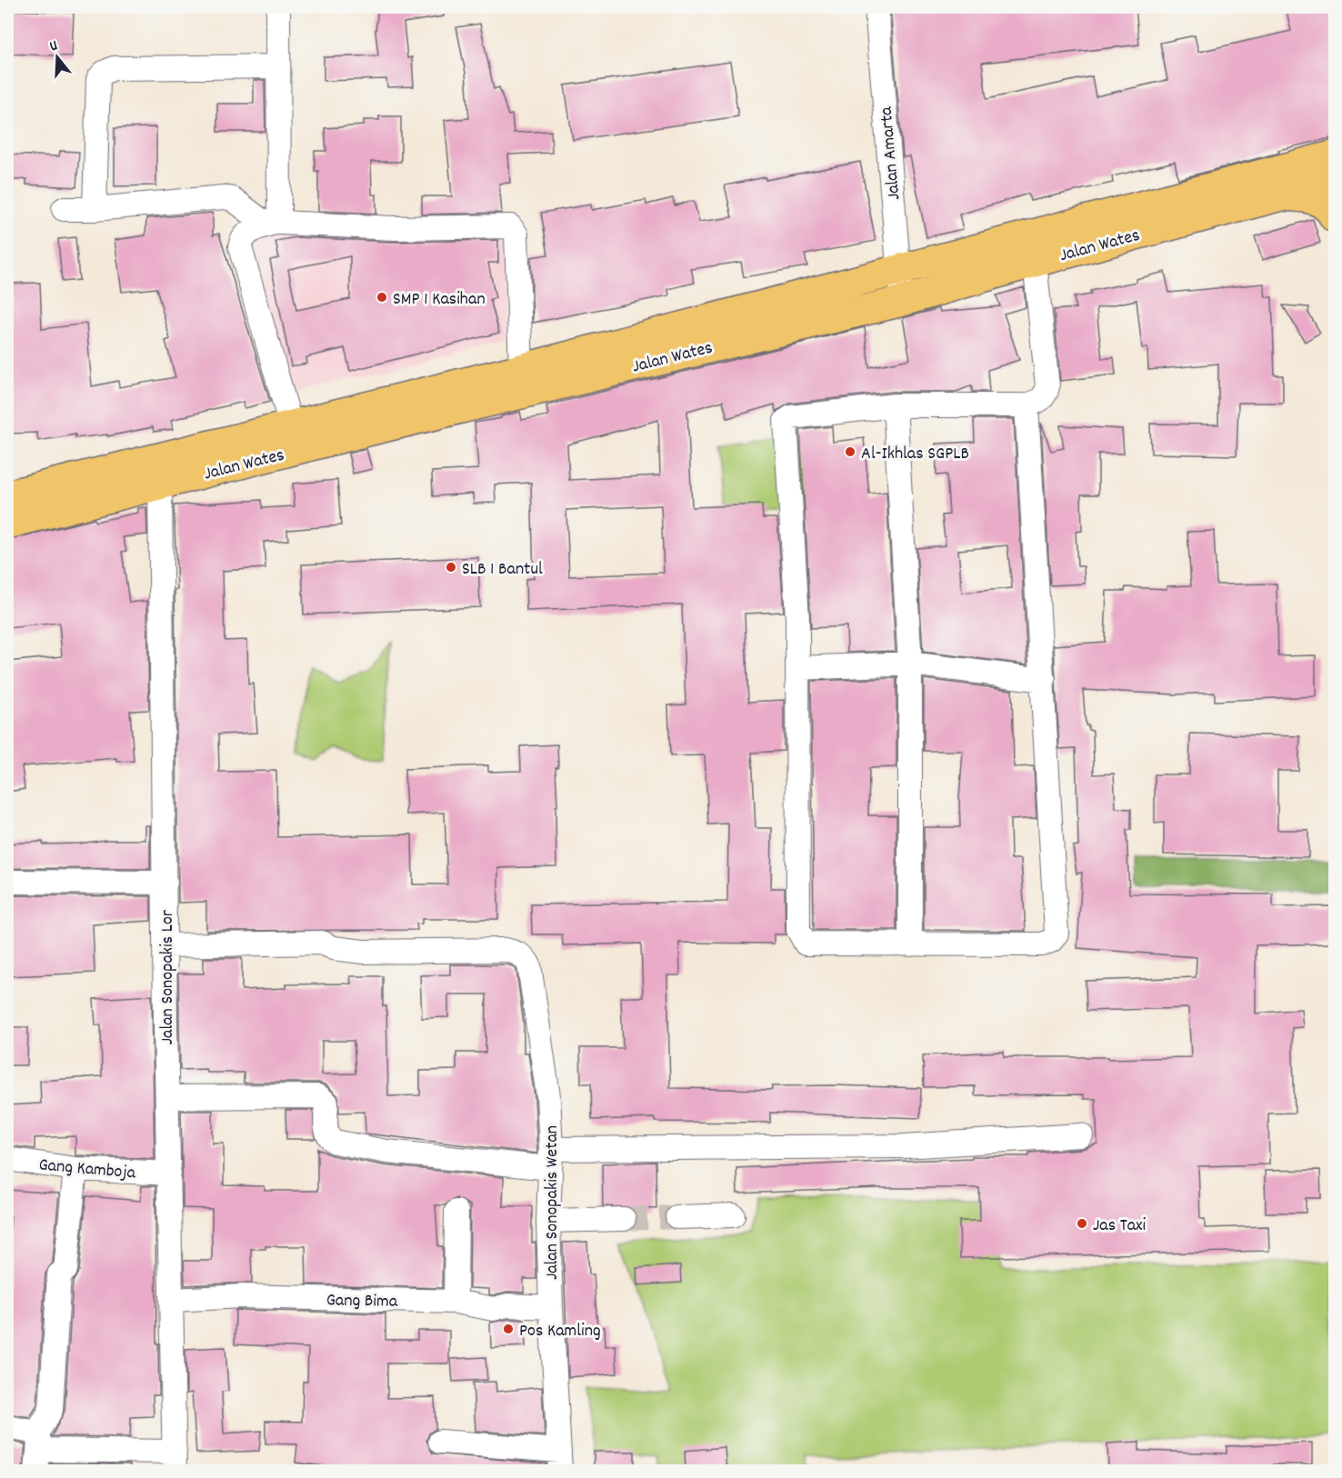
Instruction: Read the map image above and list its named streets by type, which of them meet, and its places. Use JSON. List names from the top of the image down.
{
  "streets": {
    "main road": ["Jalan Wates"],
    "street": [
      "Jalan Amarta",
      "Jalan Sonopakis Lor",
      "Gang Kamboja",
      "Jalan Sonopakis Wetan",
      "Gang Bima"
    ]
  },
  "crossings": [
    ["Jalan Amarta", "Jalan Wates"],
    ["Jalan Wates", "Jalan Sonopakis Lor"],
    ["Jalan Sonopakis Lor", "Gang Kamboja"],
    ["Jalan Sonopakis Lor", "Jalan Sonopakis Wetan"],
    ["Jalan Sonopakis Lor", "Gang Bima"],
    ["Jalan Sonopakis Wetan", "Gang Bima"]
  ],
  "places": [
    "SMP 1 Kasihan",
    "Al-Ikhlas SGPLB",
    "SLB 1 Bantul",
    "Jas Taxi",
    "Pos Kamling"
  ],
  "north": "top"
}
